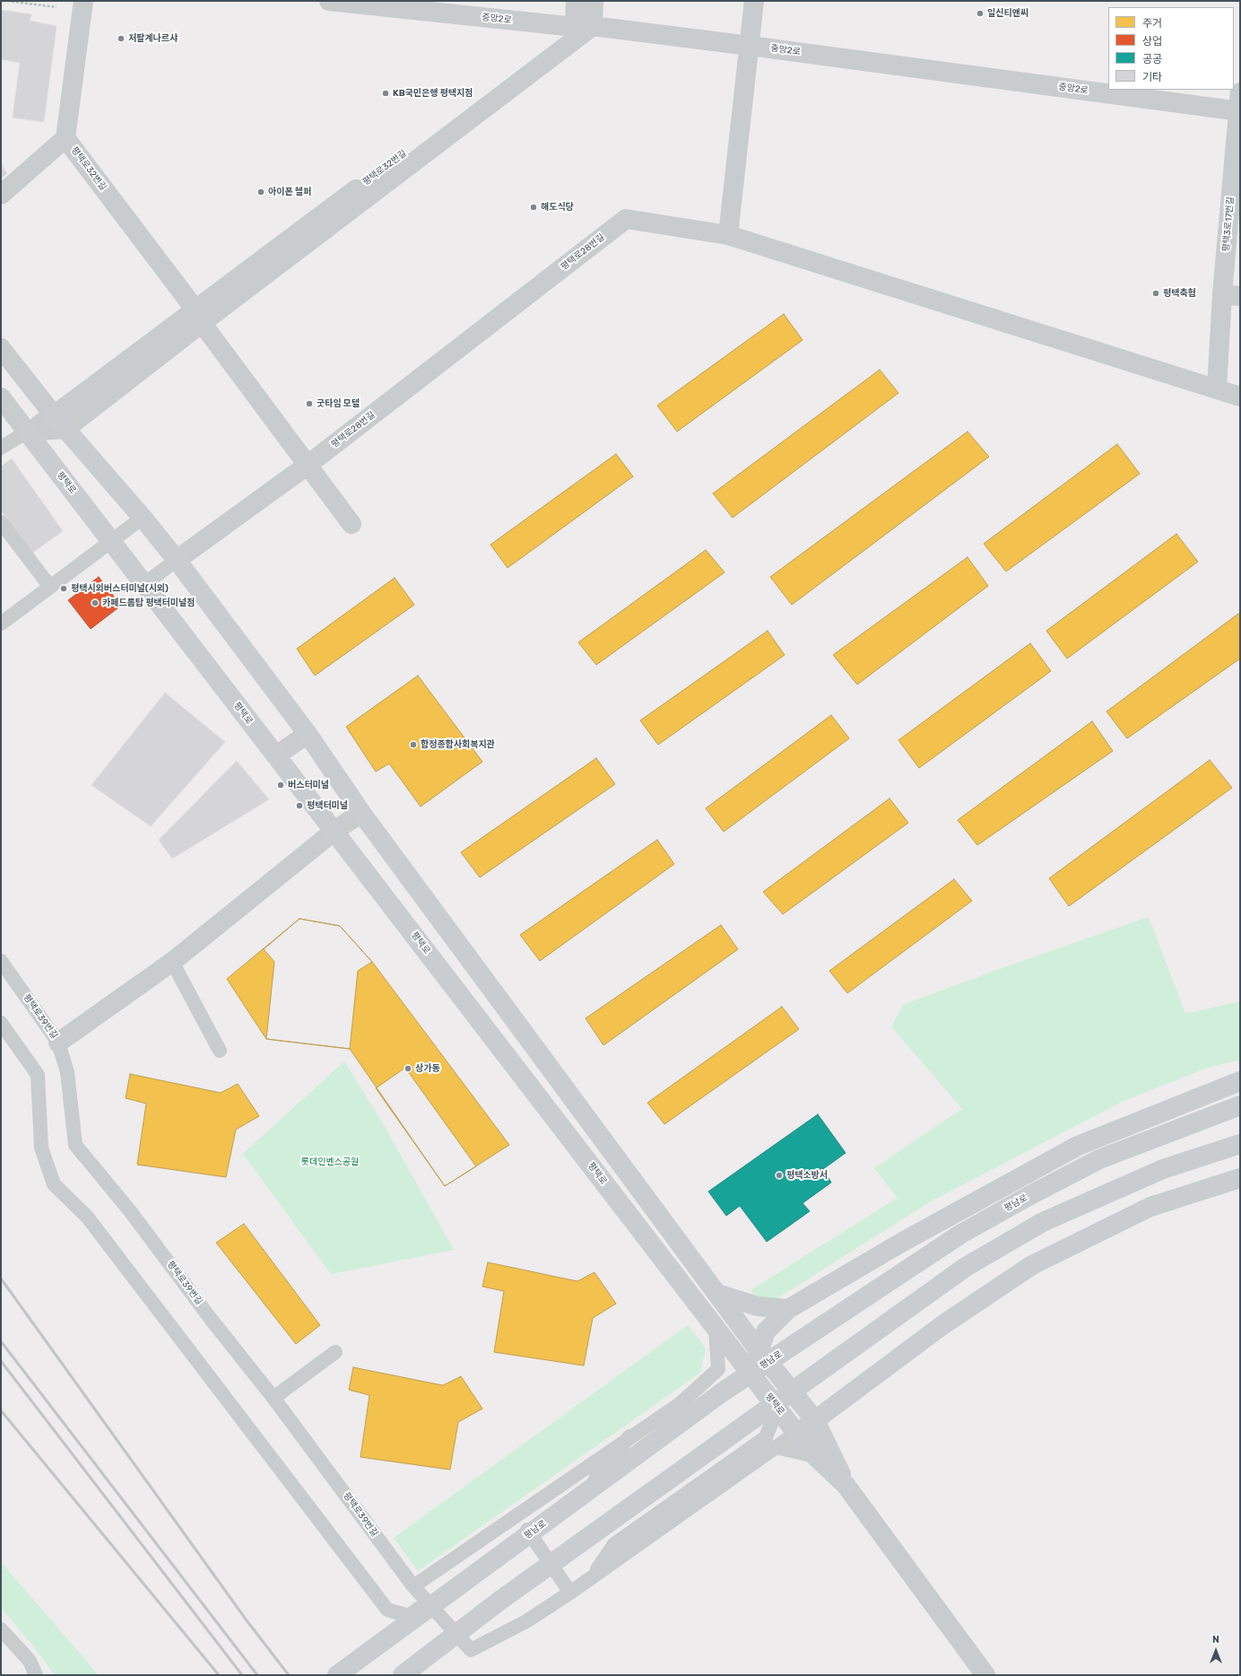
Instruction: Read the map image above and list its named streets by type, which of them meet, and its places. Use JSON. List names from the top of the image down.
{
  "streets": {
    "main road": ["평택로", "평남로"],
    "street": [
      "중앙2로",
      "평택로32번길",
      "평택3로17번길",
      "평택로28번길"
    ],
    "lane": ["평택로39번길"]
  },
  "crossings": [
    ["중앙2로", "평택3로17번길"],
    ["평택3로17번길", "평택로28번길"]
  ],
  "parks": ["롯데인벤스공원"],
  "places": [
    "일신티앤씨",
    "저팔계나르샤",
    "KB국민은행 평택지점",
    "아이폰 헬퍼",
    "해도식당",
    "평택축협",
    "굿타임 모텔",
    "평택시외버스터미널(시외)",
    "카페드롭탑 평택터미널점",
    "합정종합사회복지관",
    "버스터미널",
    "평택터미널",
    "상가동",
    "평택소방서"
  ],
  "legend": [
    "주거",
    "상업",
    "공공",
    "기타"
  ],
  "north": "top"
}
